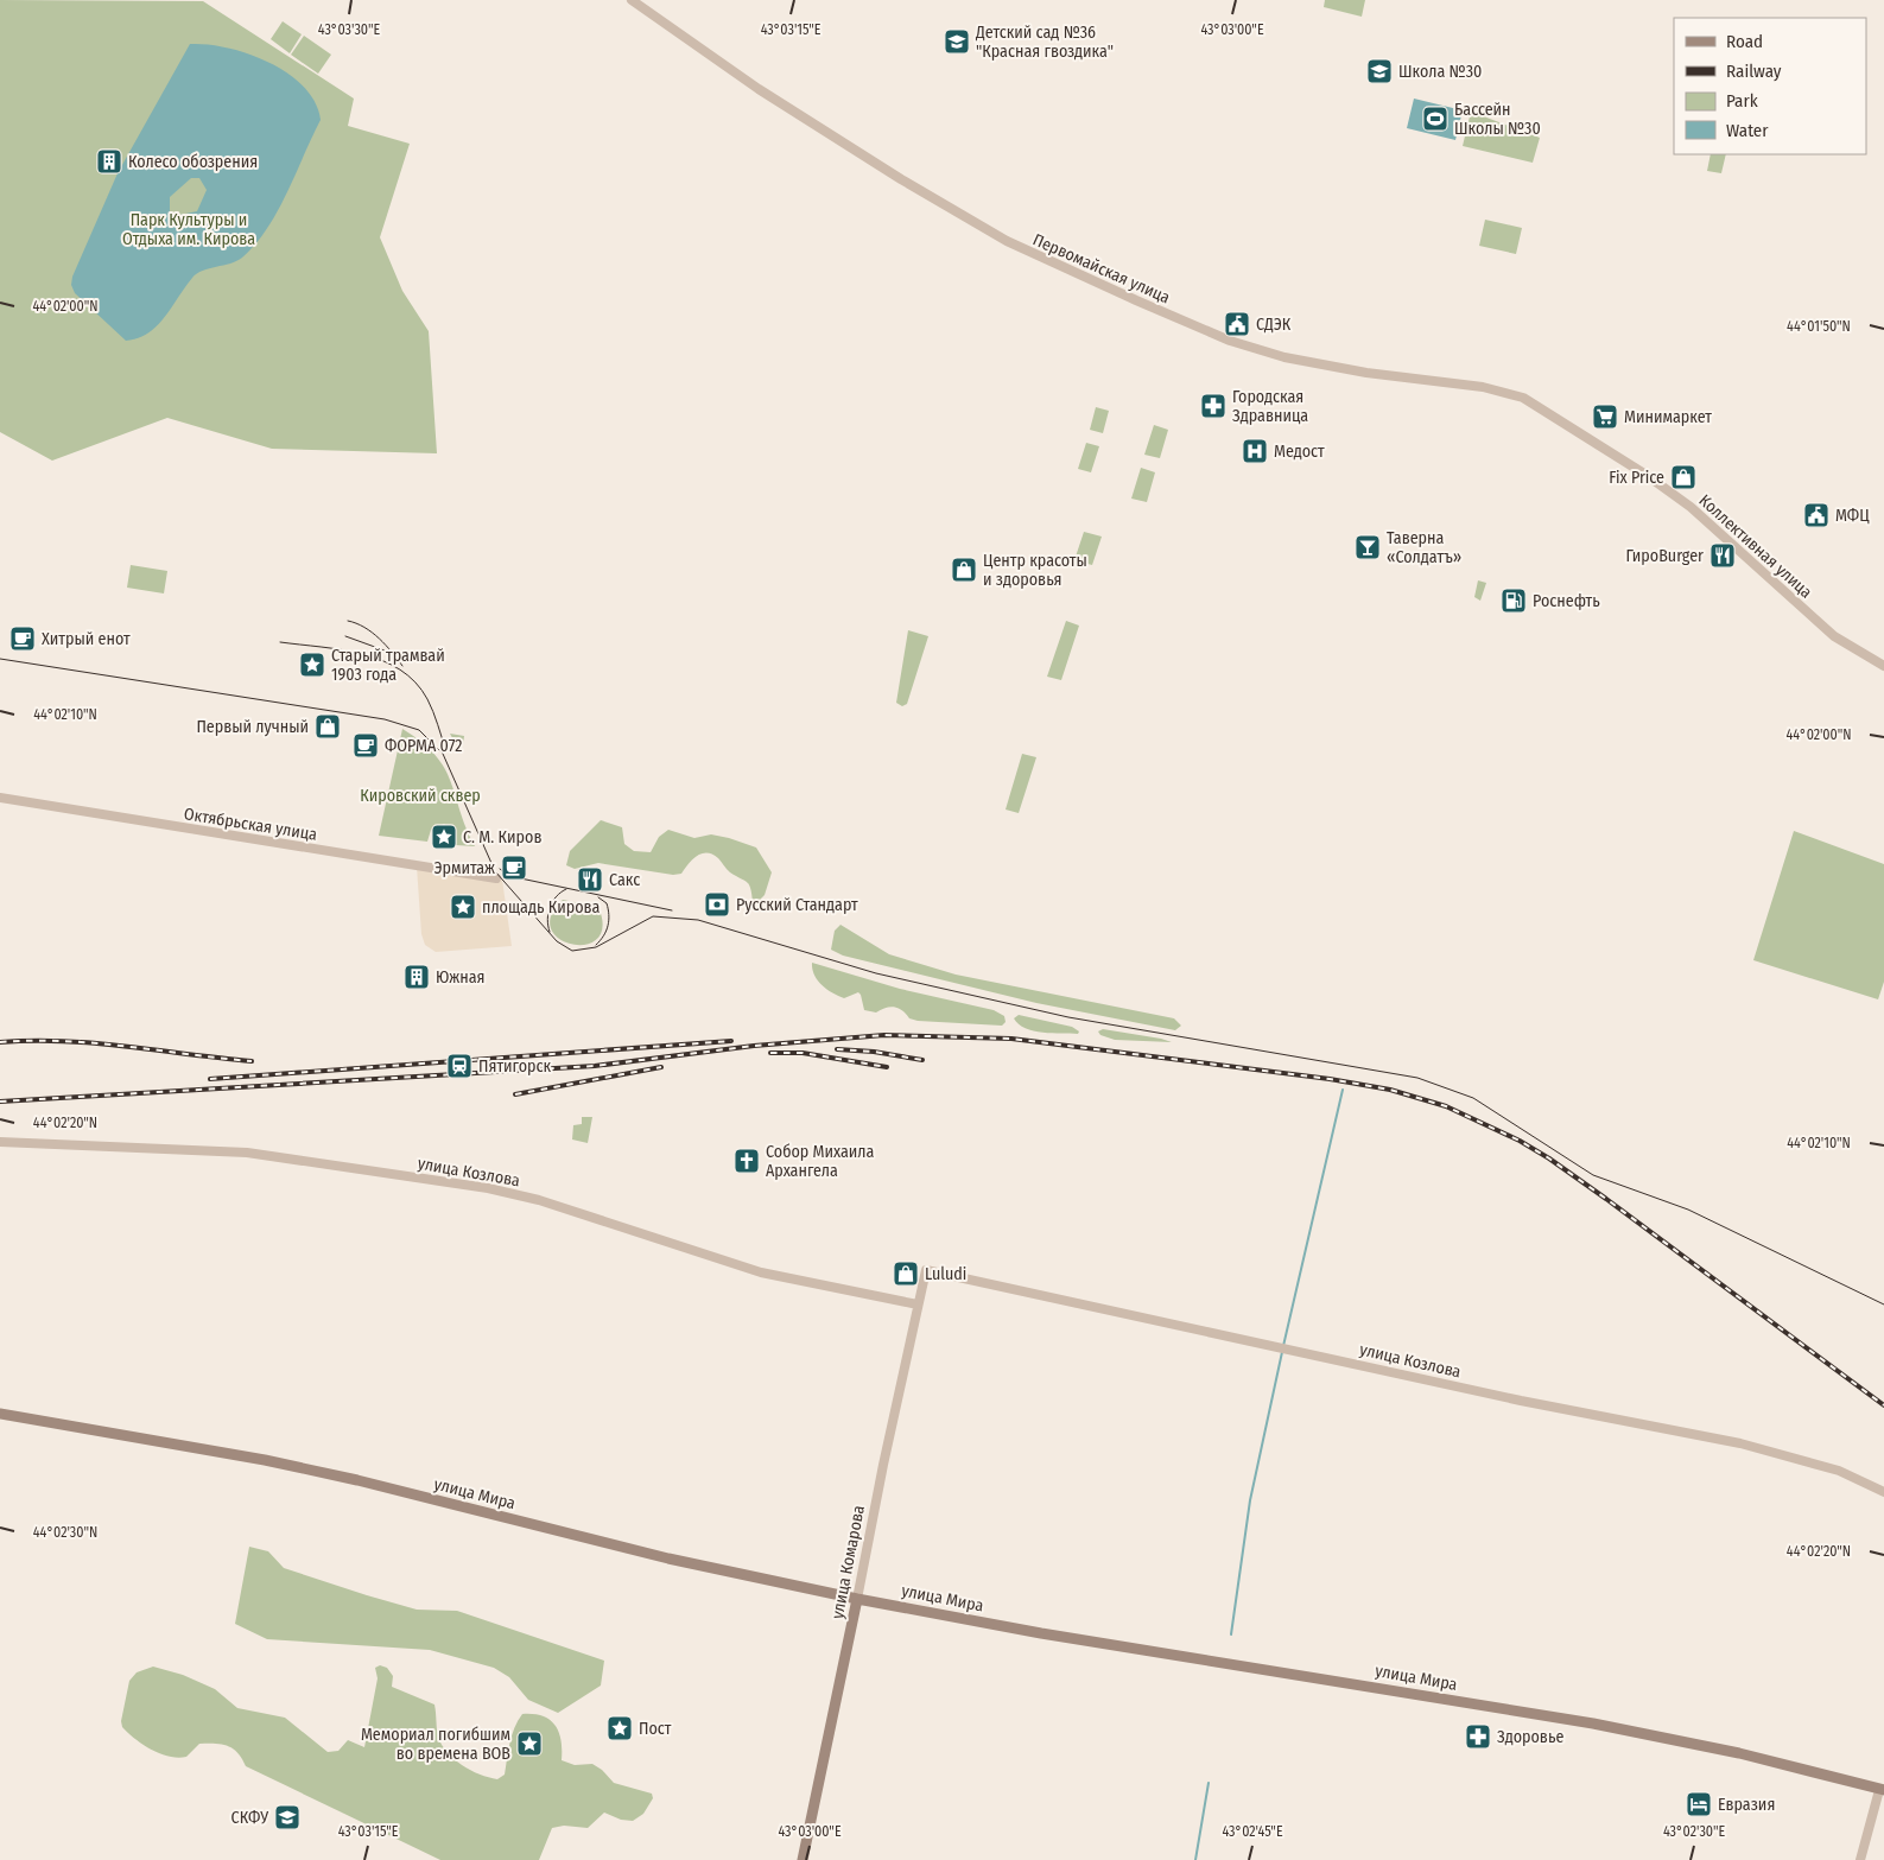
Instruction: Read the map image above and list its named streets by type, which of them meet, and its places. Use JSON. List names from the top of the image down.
{
  "streets": {
    "main road": ["улица Мира", "улица Комарова"],
    "street": [
      "Первомайская улица",
      "Коллективная улица",
      "Октябрьская улица",
      "улица Козлова"
    ]
  },
  "crossings": [
    ["Первомайская улица", "Коллективная улица"],
    ["улица Козлова", "улица Комарова"],
    ["улица Мира", "улица Комарова"]
  ],
  "parks": ["Парк Культуры и Отдыха им. Кирова", "Кировский сквер"],
  "places": {
    "school or university": ["Детский сад №36 \"Красная гвоздика\"", "Школа №30", "СКФУ"],
    "sports": ["Бассейн Школы №30"],
    "building": ["Колесо обозрения", "Южная"],
    "public building": ["СДЭК", "МФЦ"],
    "pharmacy": ["Городская Здравница", "Здоровье"],
    "supermarket": ["Минимаркет"],
    "hospital": ["Медост"],
    "shop": [
      "Fix Price",
      "Центр красоты и здоровья",
      "Первый лучный",
      "Luludi"
    ],
    "bar": ["Таверна «Солдатъ»"],
    "restaurant": ["ГироBurger", "Сакс"],
    "fuel station": ["Роснефть"],
    "cafe": ["Хитрый енот", "ФОРМА 072", "Эрмитаж"],
    "place": [
      "Старый трамвай 1903 года",
      "С. М. Киров",
      "площадь Кирова",
      "Пост",
      "Мемориал погибшим во времена ВОВ"
    ],
    "bank": ["Русский Стандарт"],
    "station": ["Пятигорск"],
    "church": ["Собор Михаила Архангела"],
    "hotel": ["Евразия"]
  },
  "legend": [
    "Road",
    "Railway",
    "Park",
    "Water"
  ],
  "coordinates": [
    "43°03'30\"E",
    "43°03'15\"E",
    "43°03'00\"E",
    "44°02'00\"N",
    "44°01'50\"N",
    "44°02'10\"N",
    "44°02'20\"N",
    "44°02'30\"N",
    "43°02'45\"E",
    "43°02'30\"E"
  ]
}
